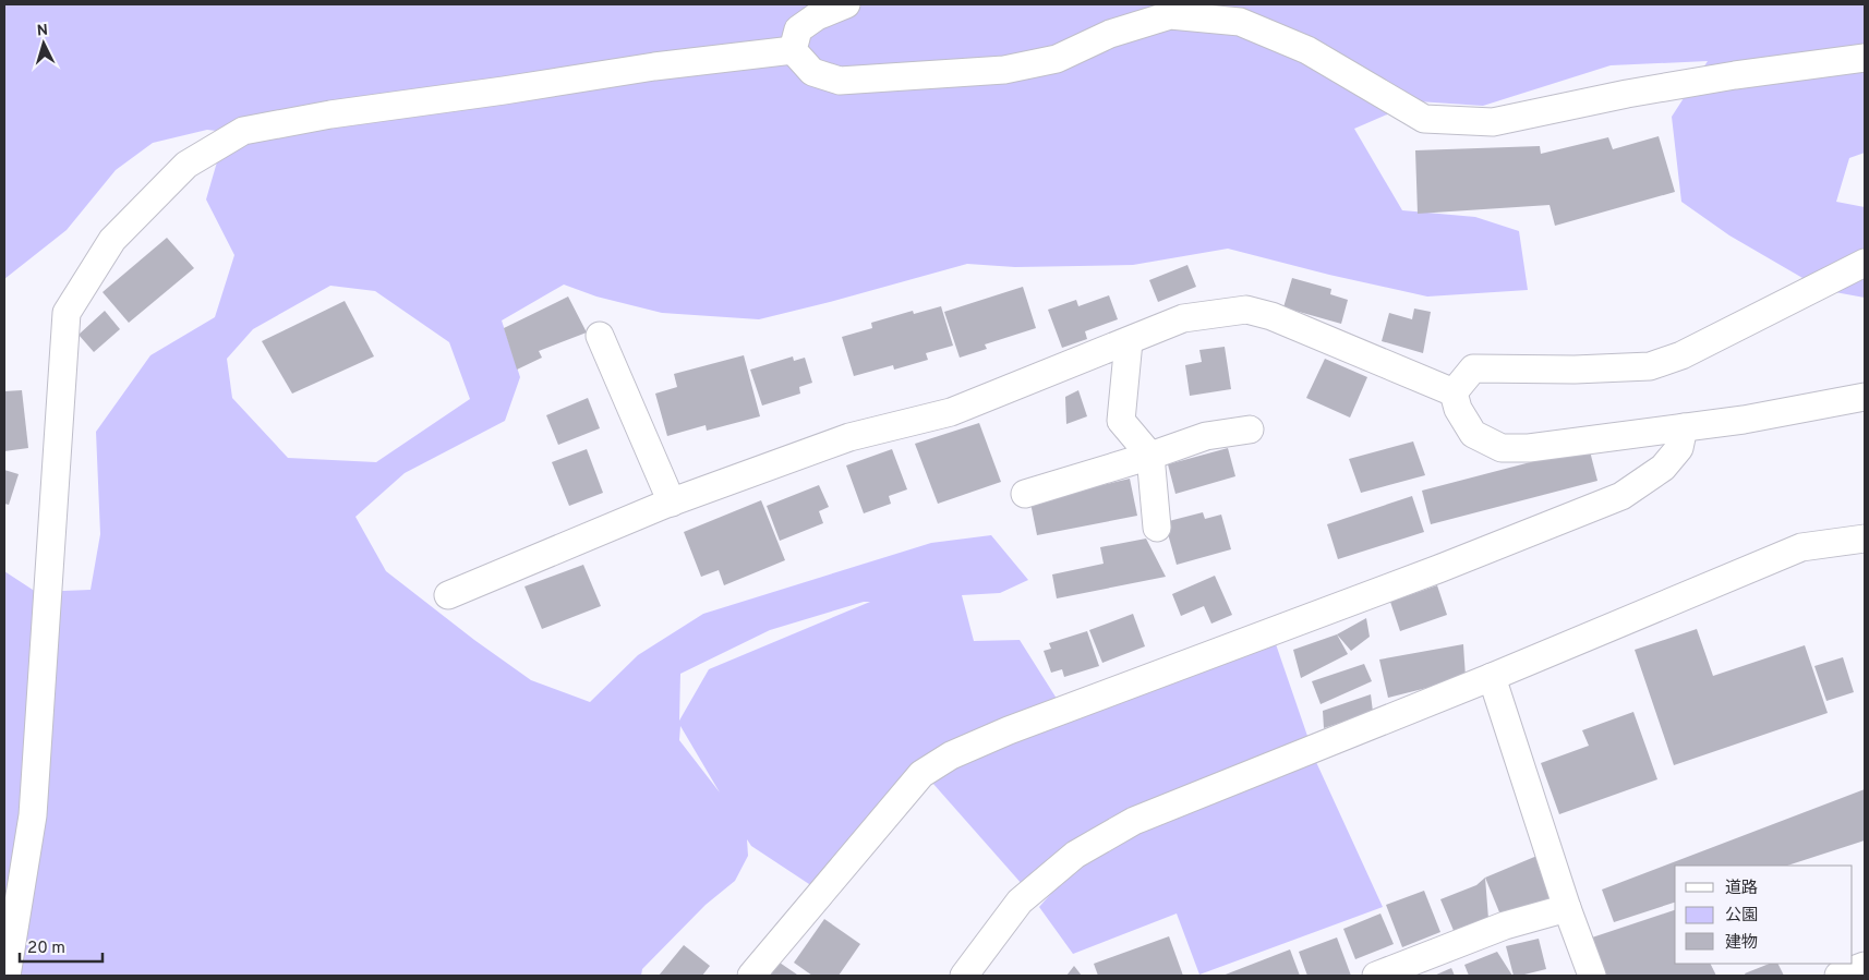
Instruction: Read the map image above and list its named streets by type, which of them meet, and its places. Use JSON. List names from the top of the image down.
{
  "legend": ["道路", "公園", "建物"],
  "scale_bar": "20 m",
  "north": "top"
}
